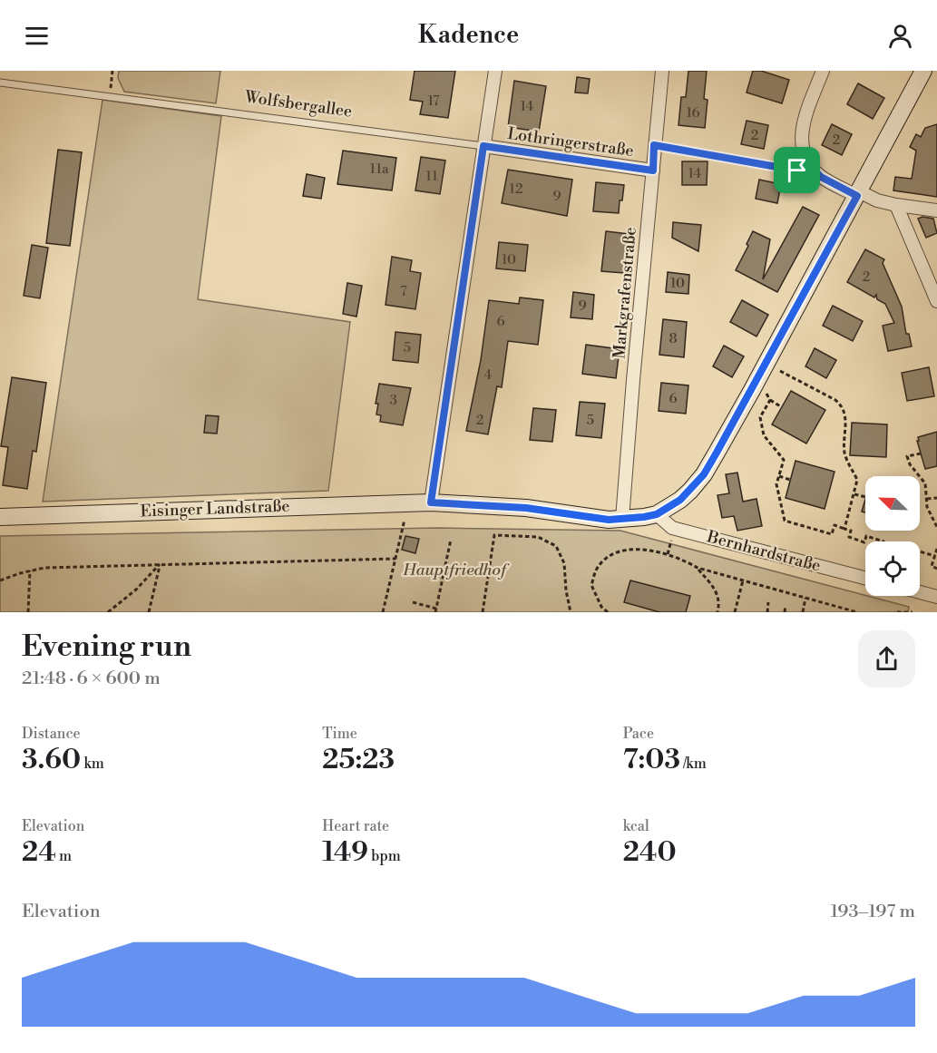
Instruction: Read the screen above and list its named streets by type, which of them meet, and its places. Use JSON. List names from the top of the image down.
{
  "streets": {
    "main road": ["Eisinger Landstraße"],
    "street": ["Lothringerstraße", "Markgrafenstraße", "Bernhardstraße"],
    "lane": ["Wolfsbergallee"]
  },
  "crossings": [
    ["Wolfsbergallee", "Lothringerstraße"],
    ["Lothringerstraße", "Markgrafenstraße"]
  ],
  "parks": ["Hauptfriedhof"],
  "house_numbers": [
    "17",
    "14",
    "16",
    "2",
    "2",
    "11a",
    "14",
    "11",
    "12",
    "9",
    "10",
    "2",
    "10",
    "7",
    "9",
    "6",
    "8",
    "5",
    "4",
    "6",
    "3",
    "2",
    "5"
  ],
  "north": "top left",
  "page": {
    "header": "Kadence",
    "heading": ["Evening run", "21:48 · 6 × 600 m"],
    "stats": [
      ["Distance", "3.60 km"],
      ["Time", "25:23"],
      ["Pace", "7:03 /km"],
      ["Elevation", "24 m"],
      ["Heart rate", "149 bpm"],
      ["kcal", "240"]
    ],
    "chart": ["Elevation", "193–197 m"]
  }
}
